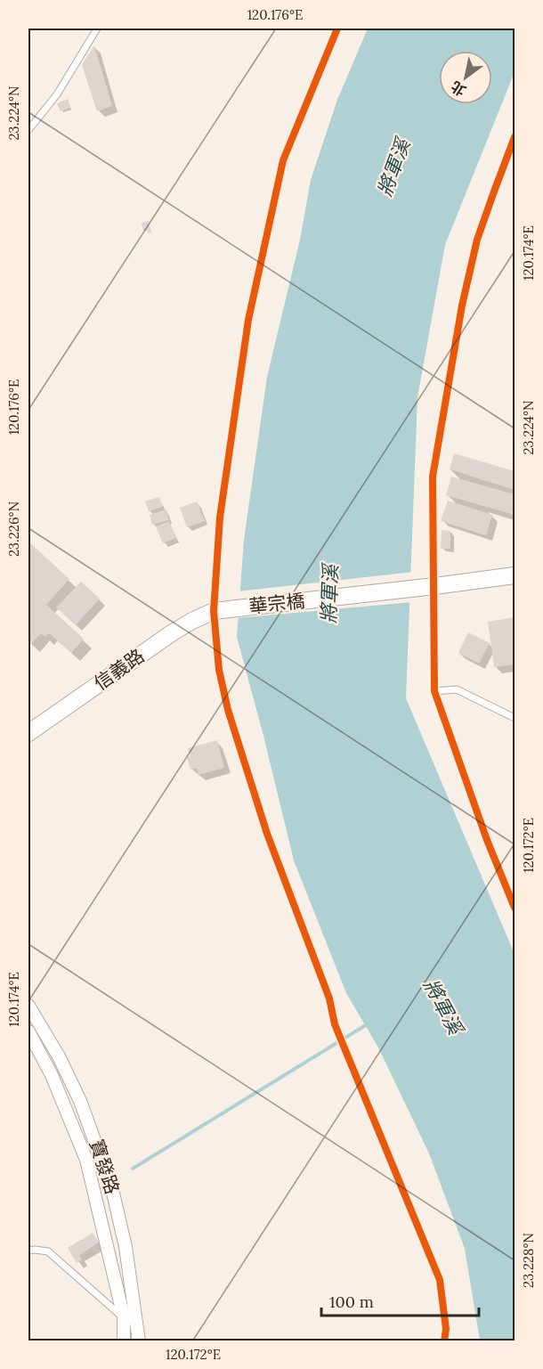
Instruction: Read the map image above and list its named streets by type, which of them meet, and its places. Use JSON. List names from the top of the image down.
{
  "streets": {
    "street": ["華宗橋", "信義路", "寶發路"]
  },
  "crossings": [
    ["華宗橋", "信義路"]
  ],
  "water": ["將軍溪"],
  "scale_bar": "100 m",
  "north": "bottom left",
  "coordinates": [
    "120.176°E",
    "23.224°N",
    "120.174°E",
    "23.226°N",
    "120.172°E",
    "23.228°N"
  ]
}
